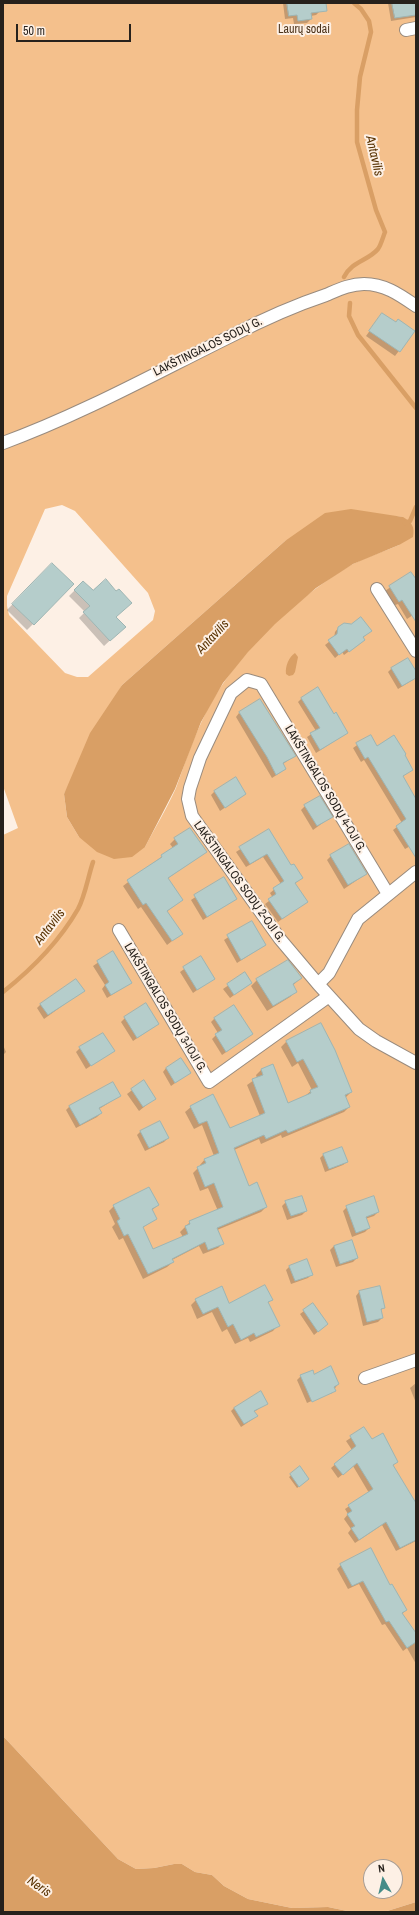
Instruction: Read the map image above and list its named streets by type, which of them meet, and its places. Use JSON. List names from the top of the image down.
{
  "streets": {
    "street": [
      "LAKŠTINGALOS SODŲ G.",
      "LAKŠTINGALOS SODŲ 4-OJI G.",
      "LAKŠTINGALOS SODŲ 2-OJI G.",
      "LAKŠTINGALOS SODŲ 3-IOJI G."
    ]
  },
  "crossings": [
    ["LAKŠTINGALOS SODŲ 4-OJI G.", "LAKŠTINGALOS SODŲ 2-OJI G."]
  ],
  "water": ["Antavilis", "Neris"],
  "parks": ["Laurų sodai"],
  "scale_bar": "50 m",
  "north": "top"
}
